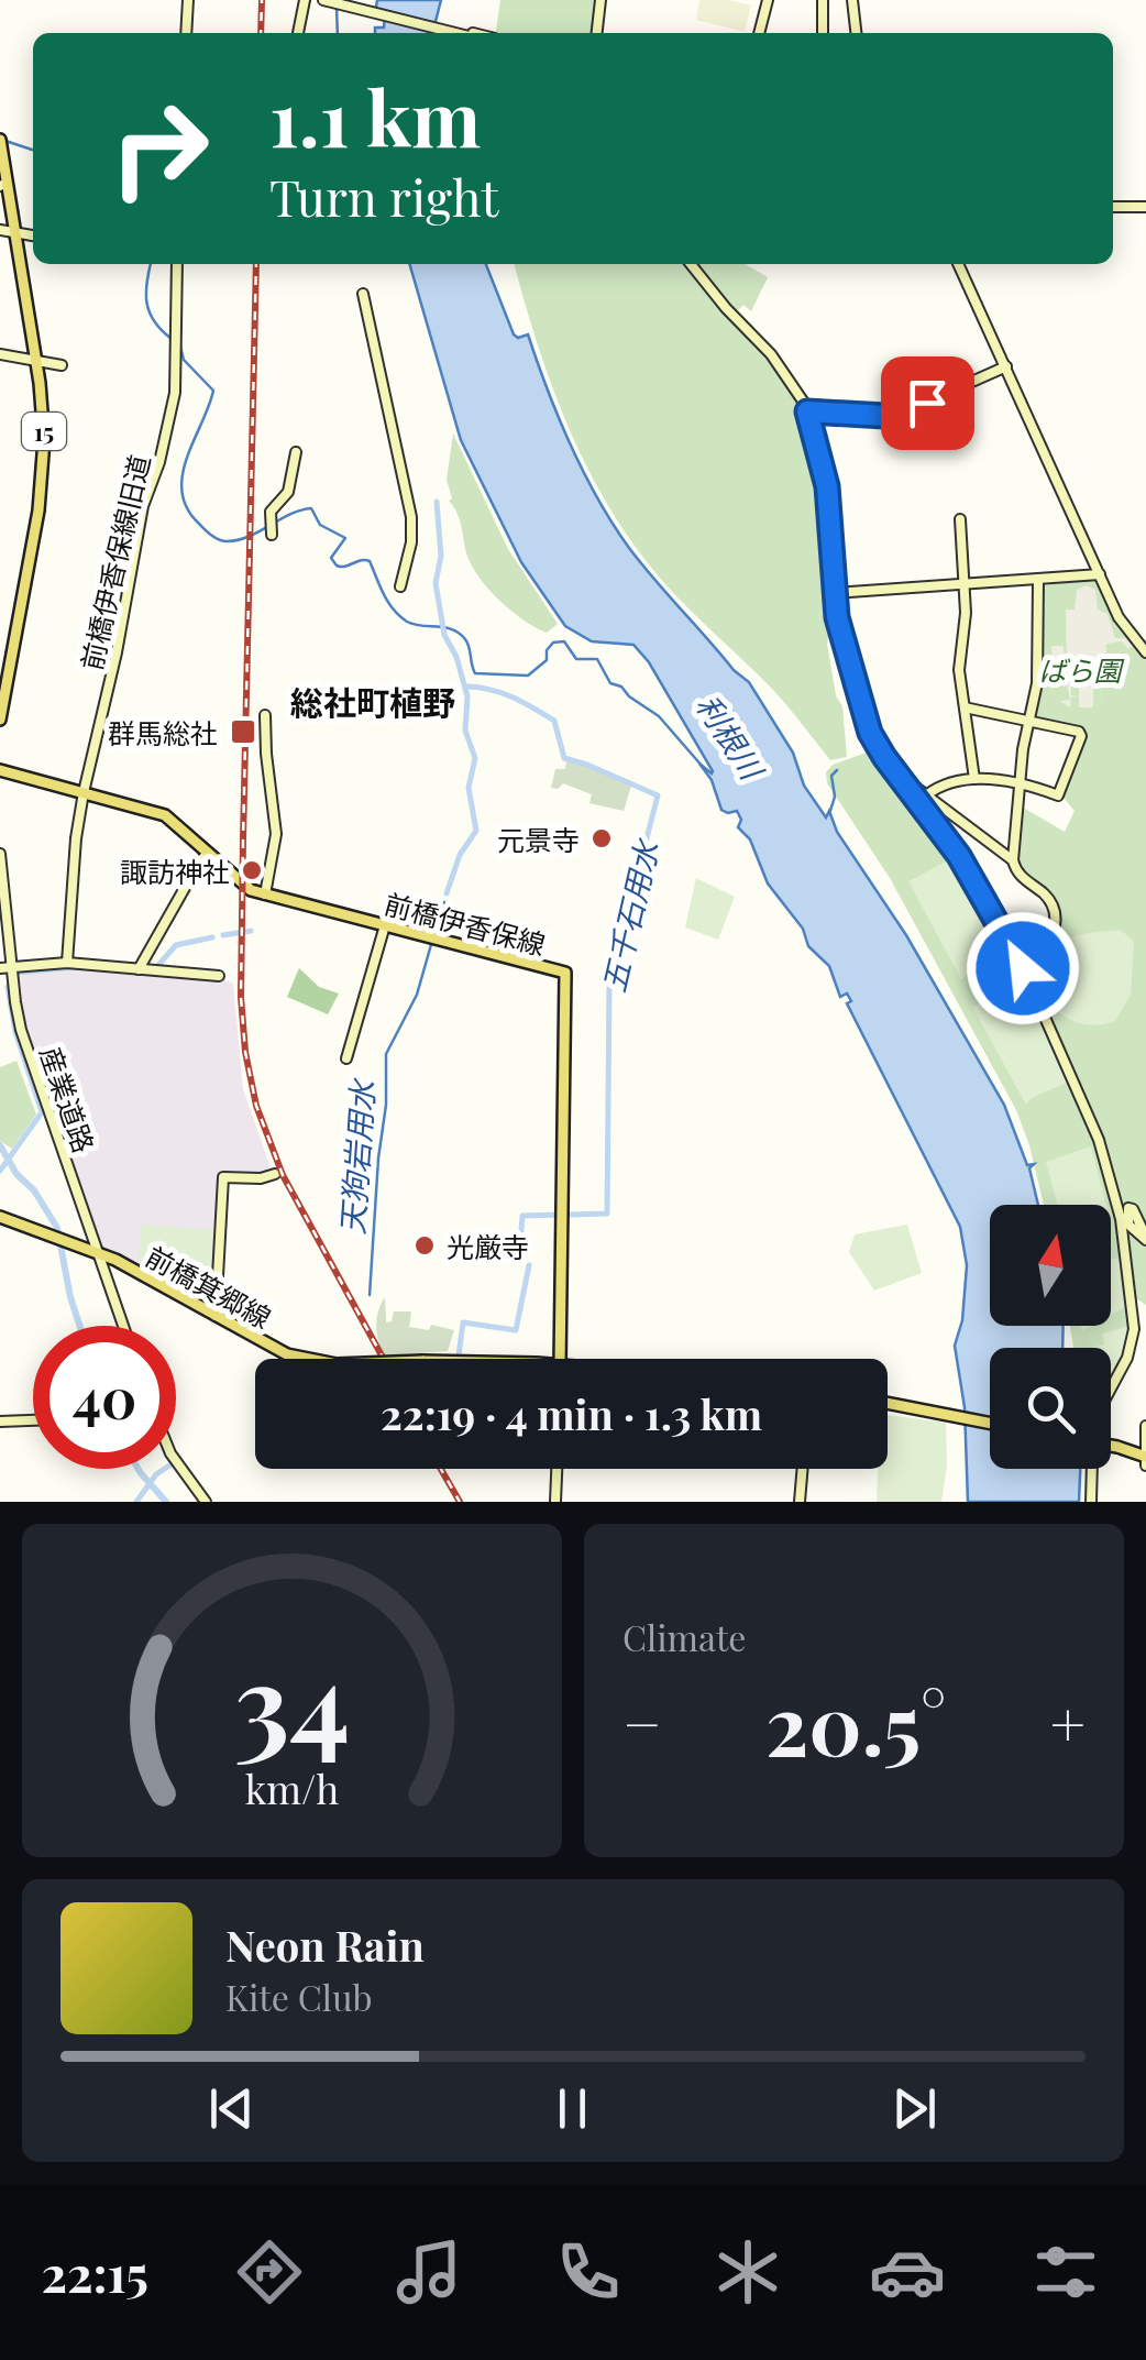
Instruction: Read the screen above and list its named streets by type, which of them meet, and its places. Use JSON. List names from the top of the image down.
{
  "streets": {
    "main road": ["15", "前橋伊香保線", "前橋箕郷線"],
    "street": ["前橋伊香保線旧道", "産業道路"]
  },
  "crossings": [
    ["前橋伊香保線旧道", "前橋伊香保線"],
    ["産業道路", "前橋箕郷線"]
  ],
  "districts": ["総社町植野"],
  "water": ["利根川", "五千石用水", "天狗岩用水"],
  "parks": ["ばら園"],
  "places": {
    "transit": ["群馬総社"],
    "other": ["元景寺", "諏訪神社", "光厳寺"]
  },
  "north": "top",
  "page": {
    "turn": ["1.1 km", "Turn right"],
    "limit": "40",
    "trip": "22:19 · 4 min · 1.3 km",
    "tile": "Climate",
    "heat": ["−", "20.5°", "+"],
    "song": ["Neon Rain", "Kite Club"],
    "tabs": "22:15",
    "gauge": ["34", "km/h"]
  }
}
